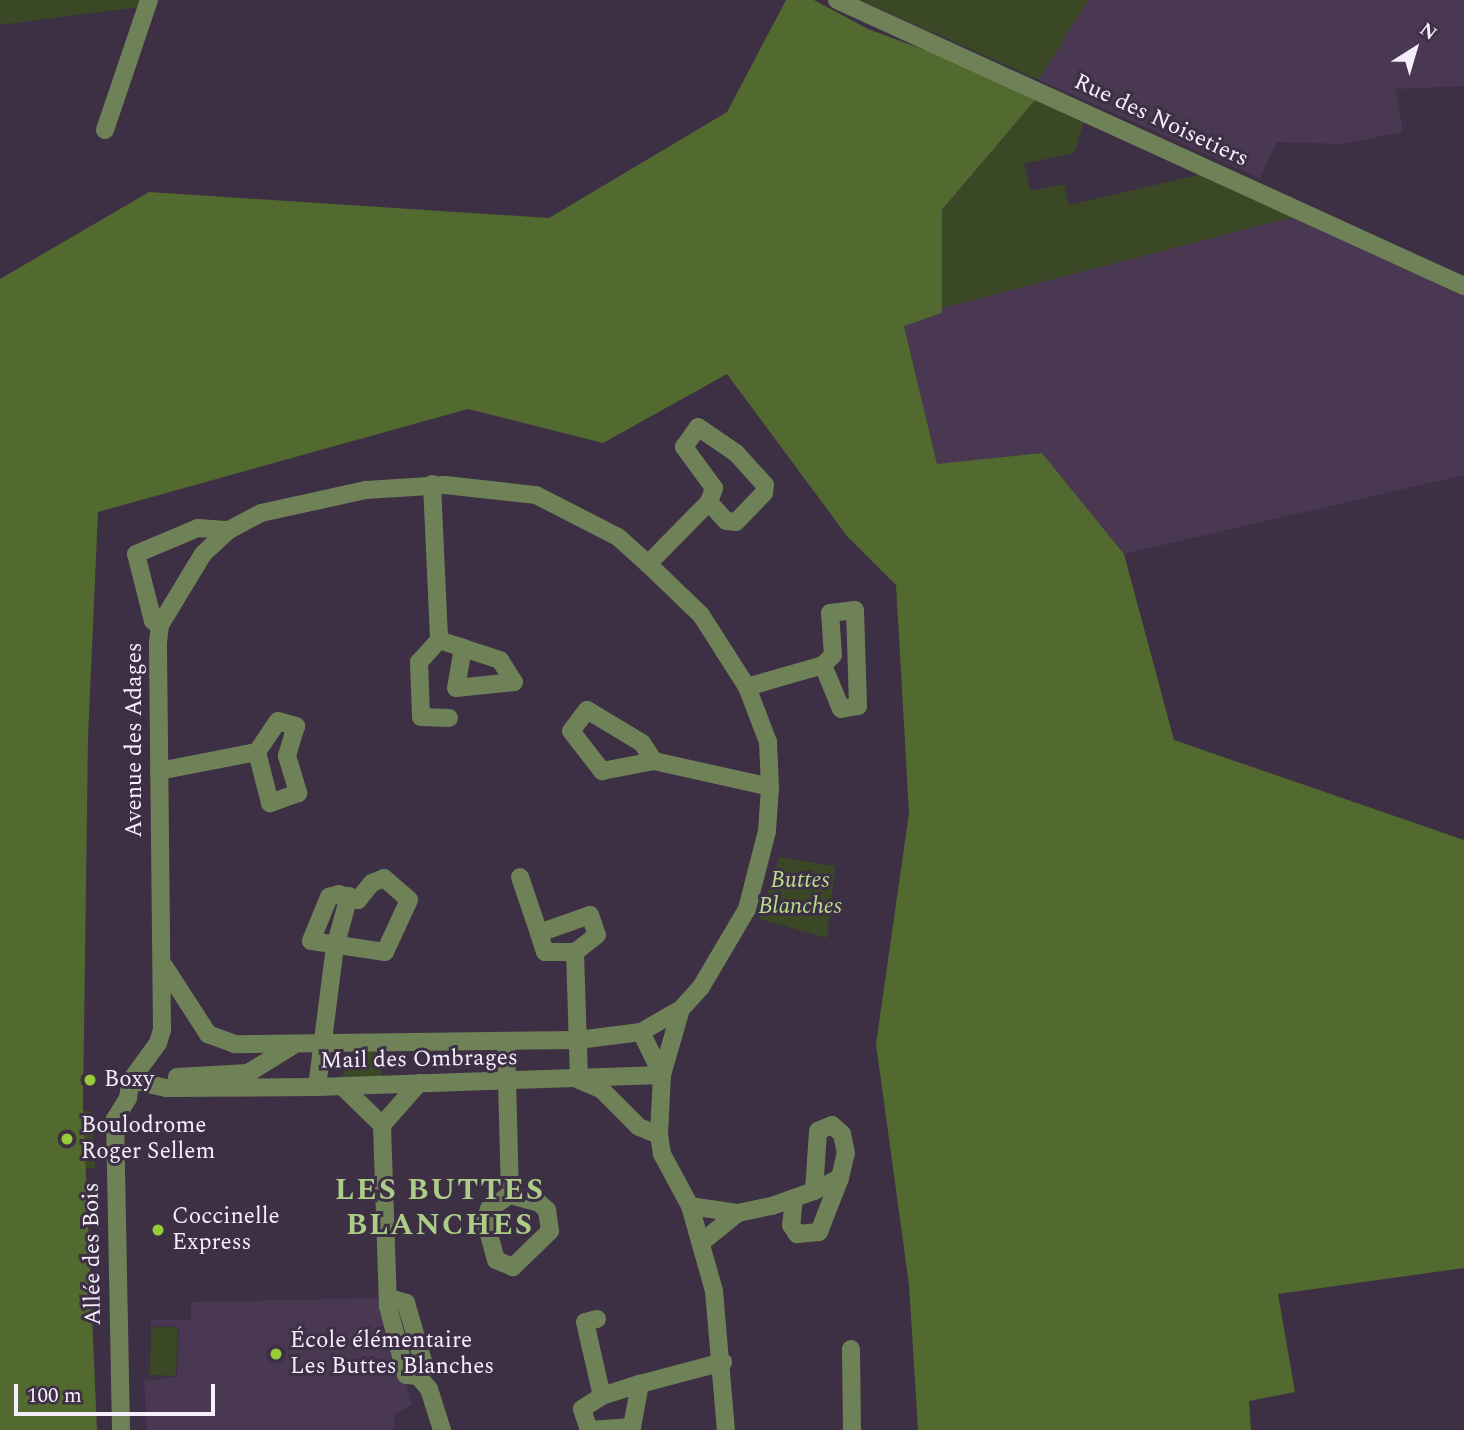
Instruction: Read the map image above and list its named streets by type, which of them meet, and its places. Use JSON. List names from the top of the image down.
{
  "streets": {
    "street": [
      "Rue des Noisetiers",
      "Avenue des Adages",
      "Mail des Ombrages",
      "Allée des Bois"
    ]
  },
  "crossings": [
    ["Avenue des Adages", "Mail des Ombrages"],
    ["Avenue des Adages", "Allée des Bois"],
    ["Mail des Ombrages", "Allée des Bois"]
  ],
  "districts": ["LES BUTTES BLANCHES"],
  "parks": ["Buttes Blanches"],
  "places": [
    "Boxy",
    "Boulodrome Roger Sellem",
    "Coccinelle Express",
    "École élémentaire Les Buttes Blanches"
  ],
  "scale_bar": "100 m",
  "north": "top right"
}
